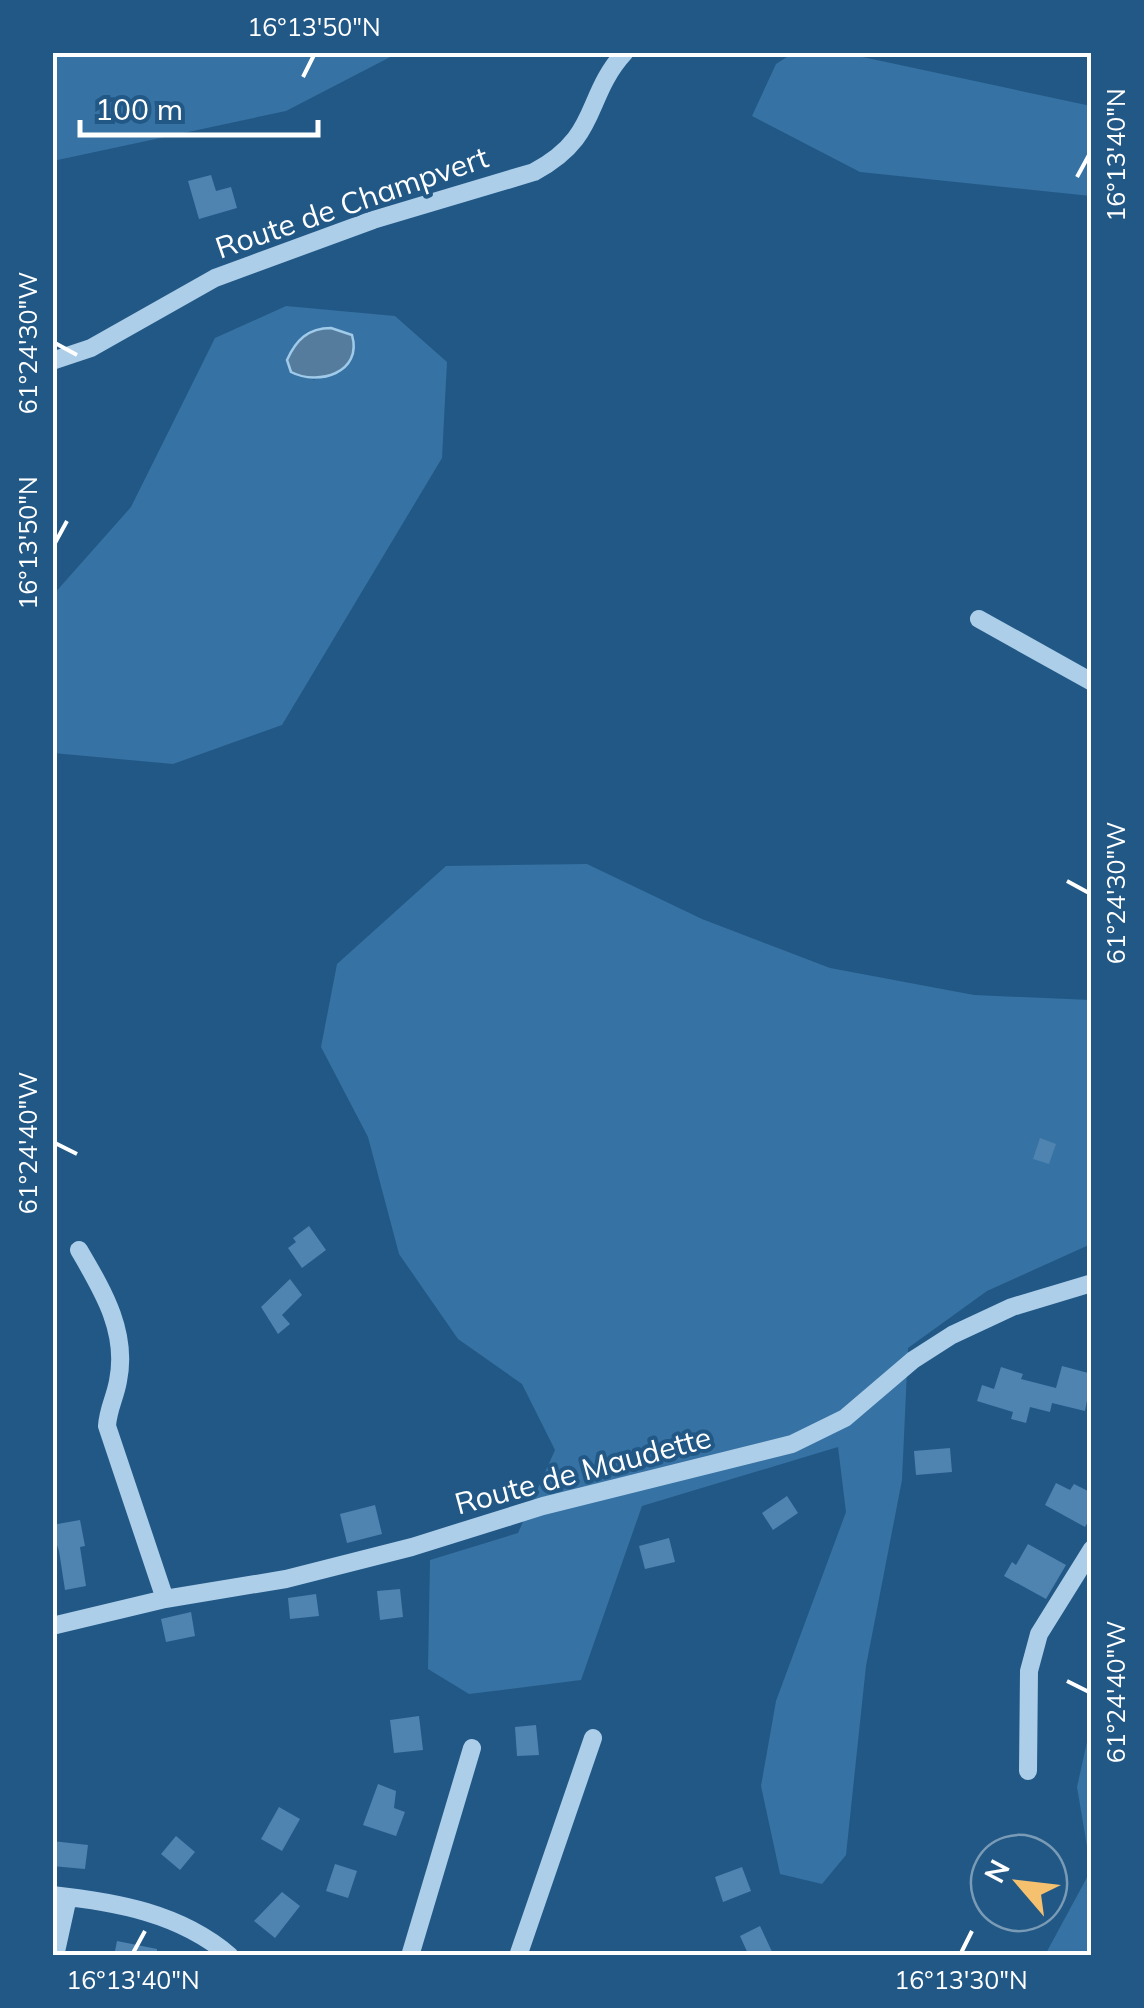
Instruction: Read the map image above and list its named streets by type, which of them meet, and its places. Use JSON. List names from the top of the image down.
{
  "streets": {
    "street": ["Route de Champvert", "Route de Maudette"]
  },
  "scale_bar": "100 m",
  "north": "top left",
  "coordinates": [
    "16°13'50\"N",
    "16°13'40\"N",
    "61°24'30\"W",
    "61°24'40\"W",
    "16°13'30\"N"
  ]
}
